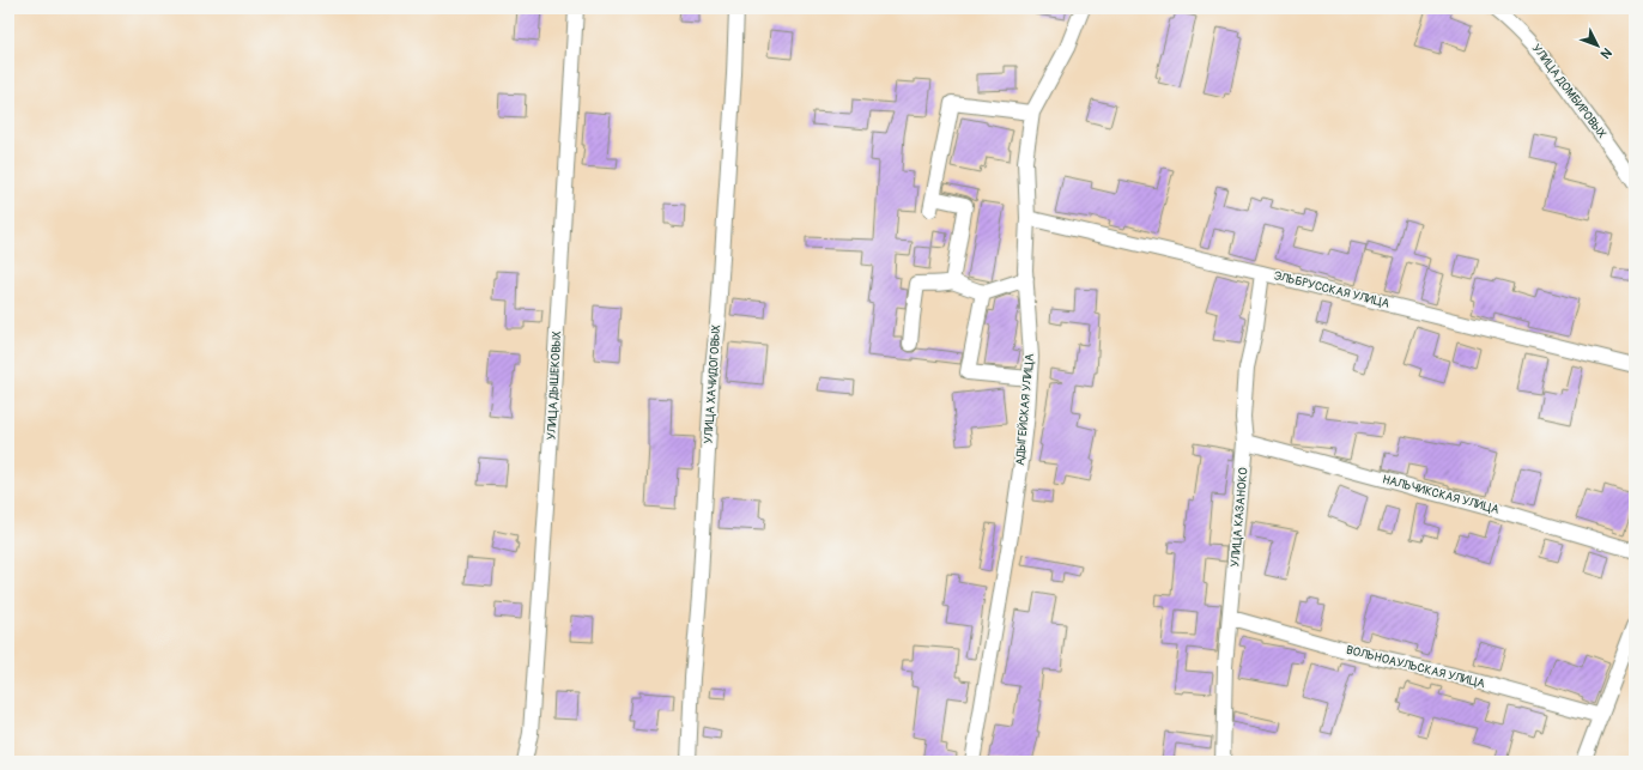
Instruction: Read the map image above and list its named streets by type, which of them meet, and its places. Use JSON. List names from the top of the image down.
{
  "streets": {
    "street": [
      "УЛИЦА ДОМБИРОВЫХ",
      "ЭЛЬБРУССКАЯ УЛИЦА",
      "УЛИЦА ХАЧИДОГОВЫХ",
      "УЛИЦА ДЫШЕКОВЫХ",
      "АДЫГЕЙСКАЯ УЛИЦА",
      "НАЛЬЧИКСКАЯ УЛИЦА",
      "УЛИЦА КАЗАНОКО",
      "ВОЛЬНОАУЛЬСКАЯ УЛИЦА"
    ]
  },
  "crossings": [
    ["ЭЛЬБРУССКАЯ УЛИЦА", "АДЫГЕЙСКАЯ УЛИЦА"],
    ["ЭЛЬБРУССКАЯ УЛИЦА", "УЛИЦА КАЗАНОКО"],
    ["НАЛЬЧИКСКАЯ УЛИЦА", "УЛИЦА КАЗАНОКО"],
    ["УЛИЦА КАЗАНОКО", "ВОЛЬНОАУЛЬСКАЯ УЛИЦА"]
  ],
  "north": "bottom right"
}
